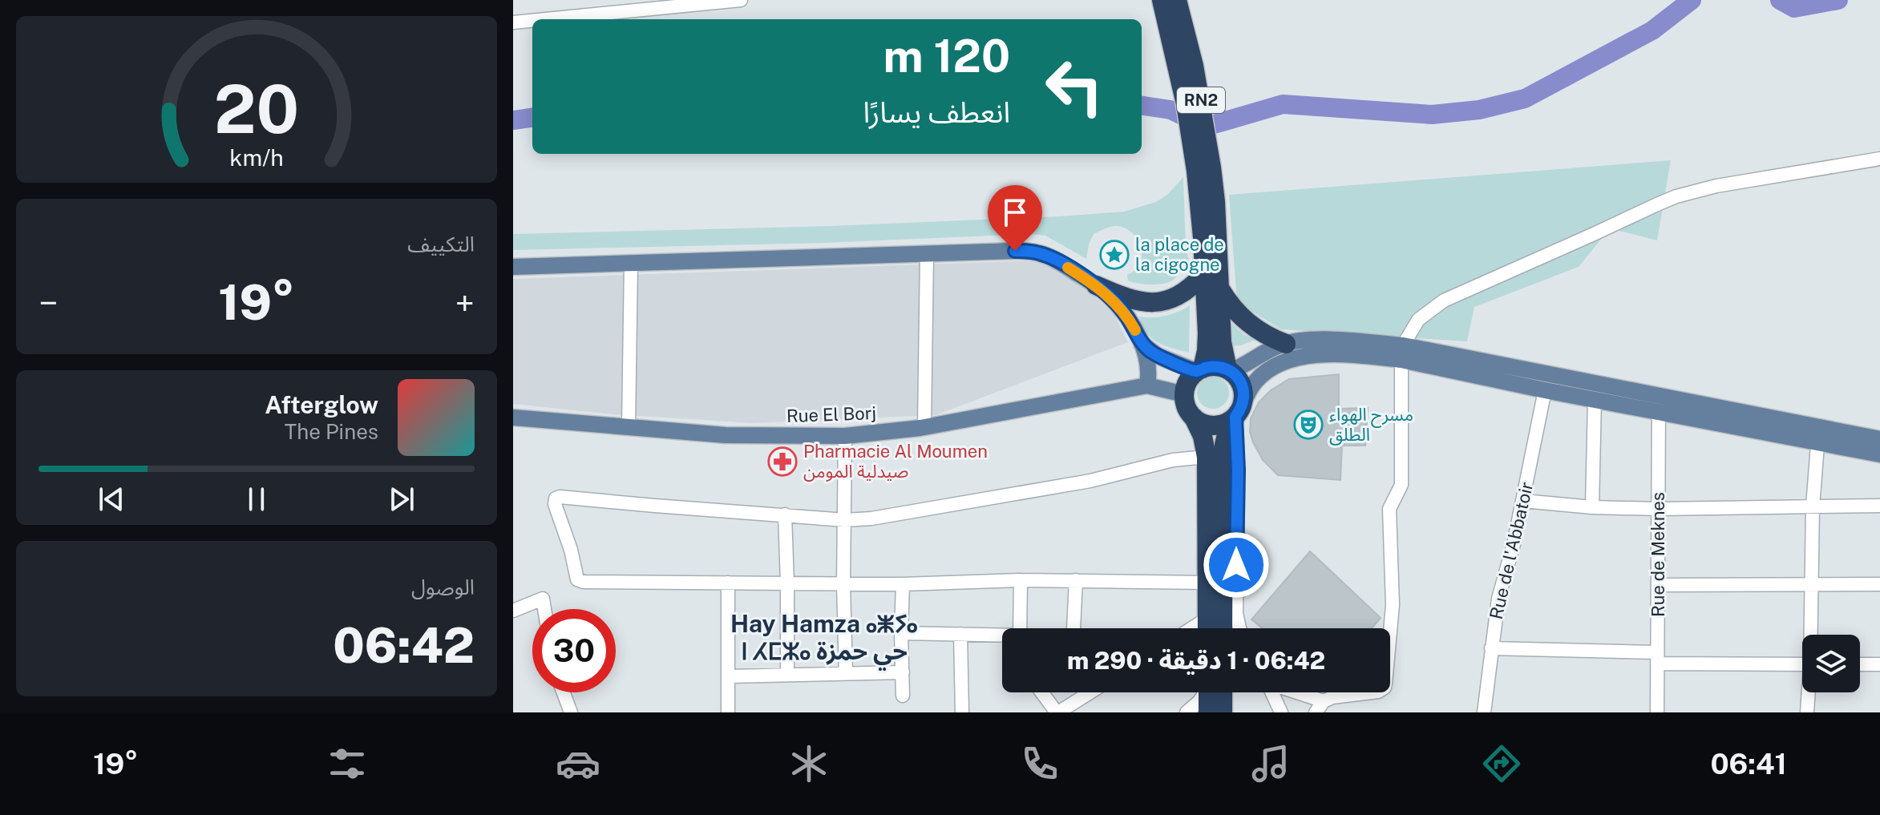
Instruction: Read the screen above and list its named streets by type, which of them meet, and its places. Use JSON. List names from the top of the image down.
{
  "streets": {
    "highway": ["RN2"],
    "main road": ["Rue El Borj"],
    "street": ["Rue de l'Abbatoir", "Rue de Meknes"]
  },
  "districts": ["Hay Hamza ⴰⵥⵢⴰ ⵏ ⵃⵎⵣⴰ حي حمزة"],
  "places": {
    "place": ["la place de la cigogne"],
    "theatre": ["مسرح الهواء الطلق"],
    "pharmacy": ["Pharmacie Al Moumen صيدلية المومن"]
  },
  "page": {
    "turn": ["120 m", "انعطف يسارًا"],
    "tile": [
      "التكييف",
      ["الوصول", "06:42"]
    ],
    "heat": ["−", "19°", "+"],
    "song": ["Afterglow", "The Pines"],
    "limit": "30",
    "trip": "06:42 · 1 دقيقة · 290 m",
    "tabs": ["06:41", "19°"],
    "gauge": ["20", "km/h"]
  }
}
